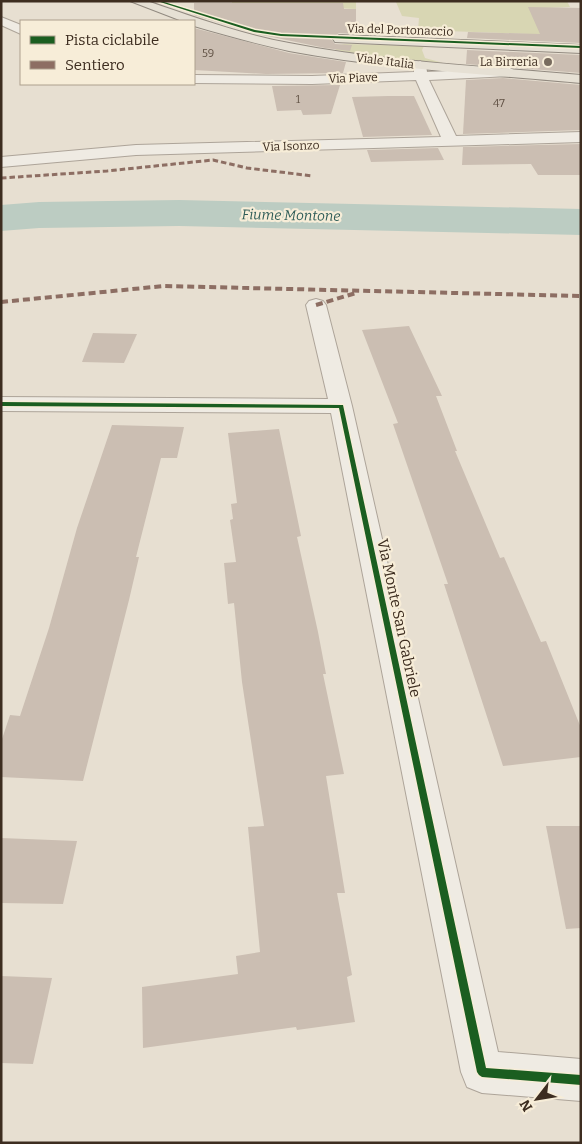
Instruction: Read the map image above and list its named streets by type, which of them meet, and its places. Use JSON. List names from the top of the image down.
{
  "streets": {
    "main road": ["Via del Portonaccio", "Viale Italia"],
    "street": ["Via Piave", "Via Isonzo", "Via Monte San Gabriele"]
  },
  "crossings": [
    ["Via del Portonaccio", "Viale Italia"],
    ["Viale Italia", "Via Piave"]
  ],
  "water": ["Fiume Montone"],
  "places": ["La Birreria"],
  "house_numbers": ["59", "1", "47"],
  "legend": ["Pista ciclabile", "Sentiero"],
  "north": "bottom left"
}
